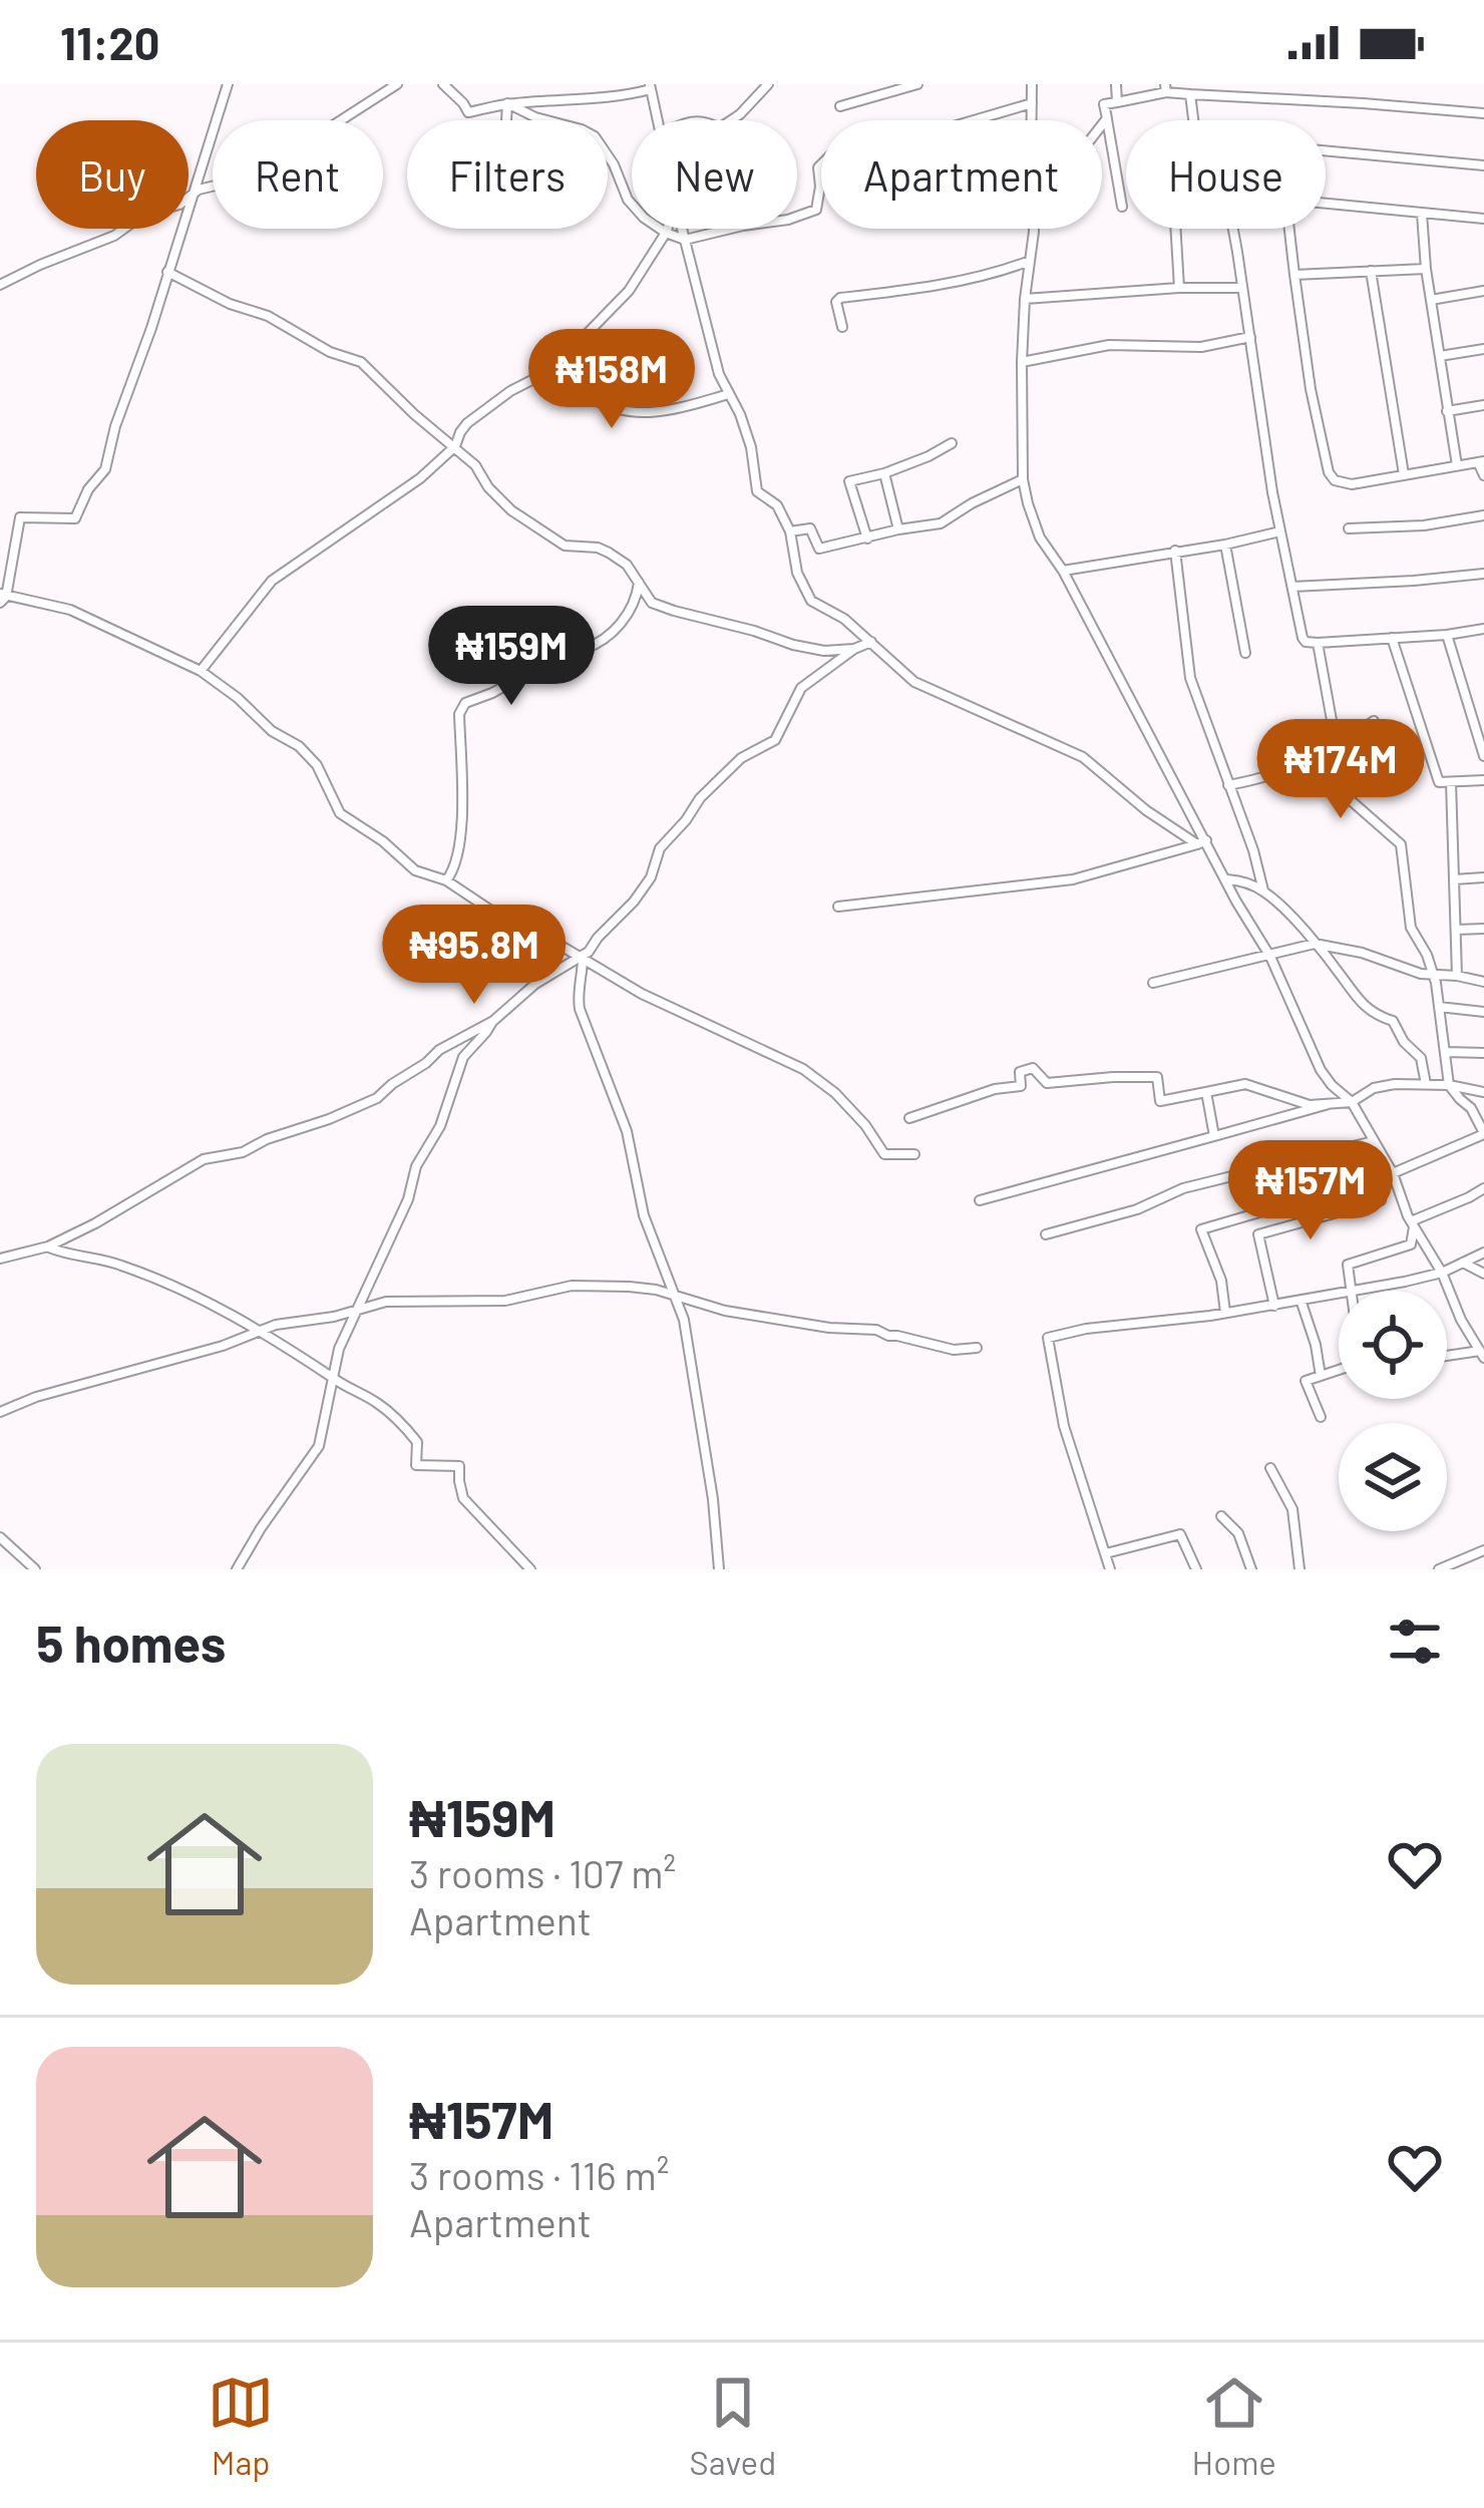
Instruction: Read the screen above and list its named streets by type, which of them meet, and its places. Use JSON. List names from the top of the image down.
{
  "page": {
    "status": "11:20",
    "chip": [
      "Buy",
      "Rent",
      "Filters",
      "New",
      "Apartment",
      "House"
    ],
    "price": [
      "₦158M",
      "₦159M",
      "₦174M",
      "₦95.8M",
      "₦157M"
    ],
    "heading": "5 homes",
    "list": [
      {
        "name": "₦159M",
        "note": "3 rooms · 107 m² · Apartment"
      },
      {
        "name": "₦157M",
        "note": "3 rooms · 116 m² · Apartment"
      }
    ],
    "tabs": ["Map", "Saved", "Home"]
  }
}
